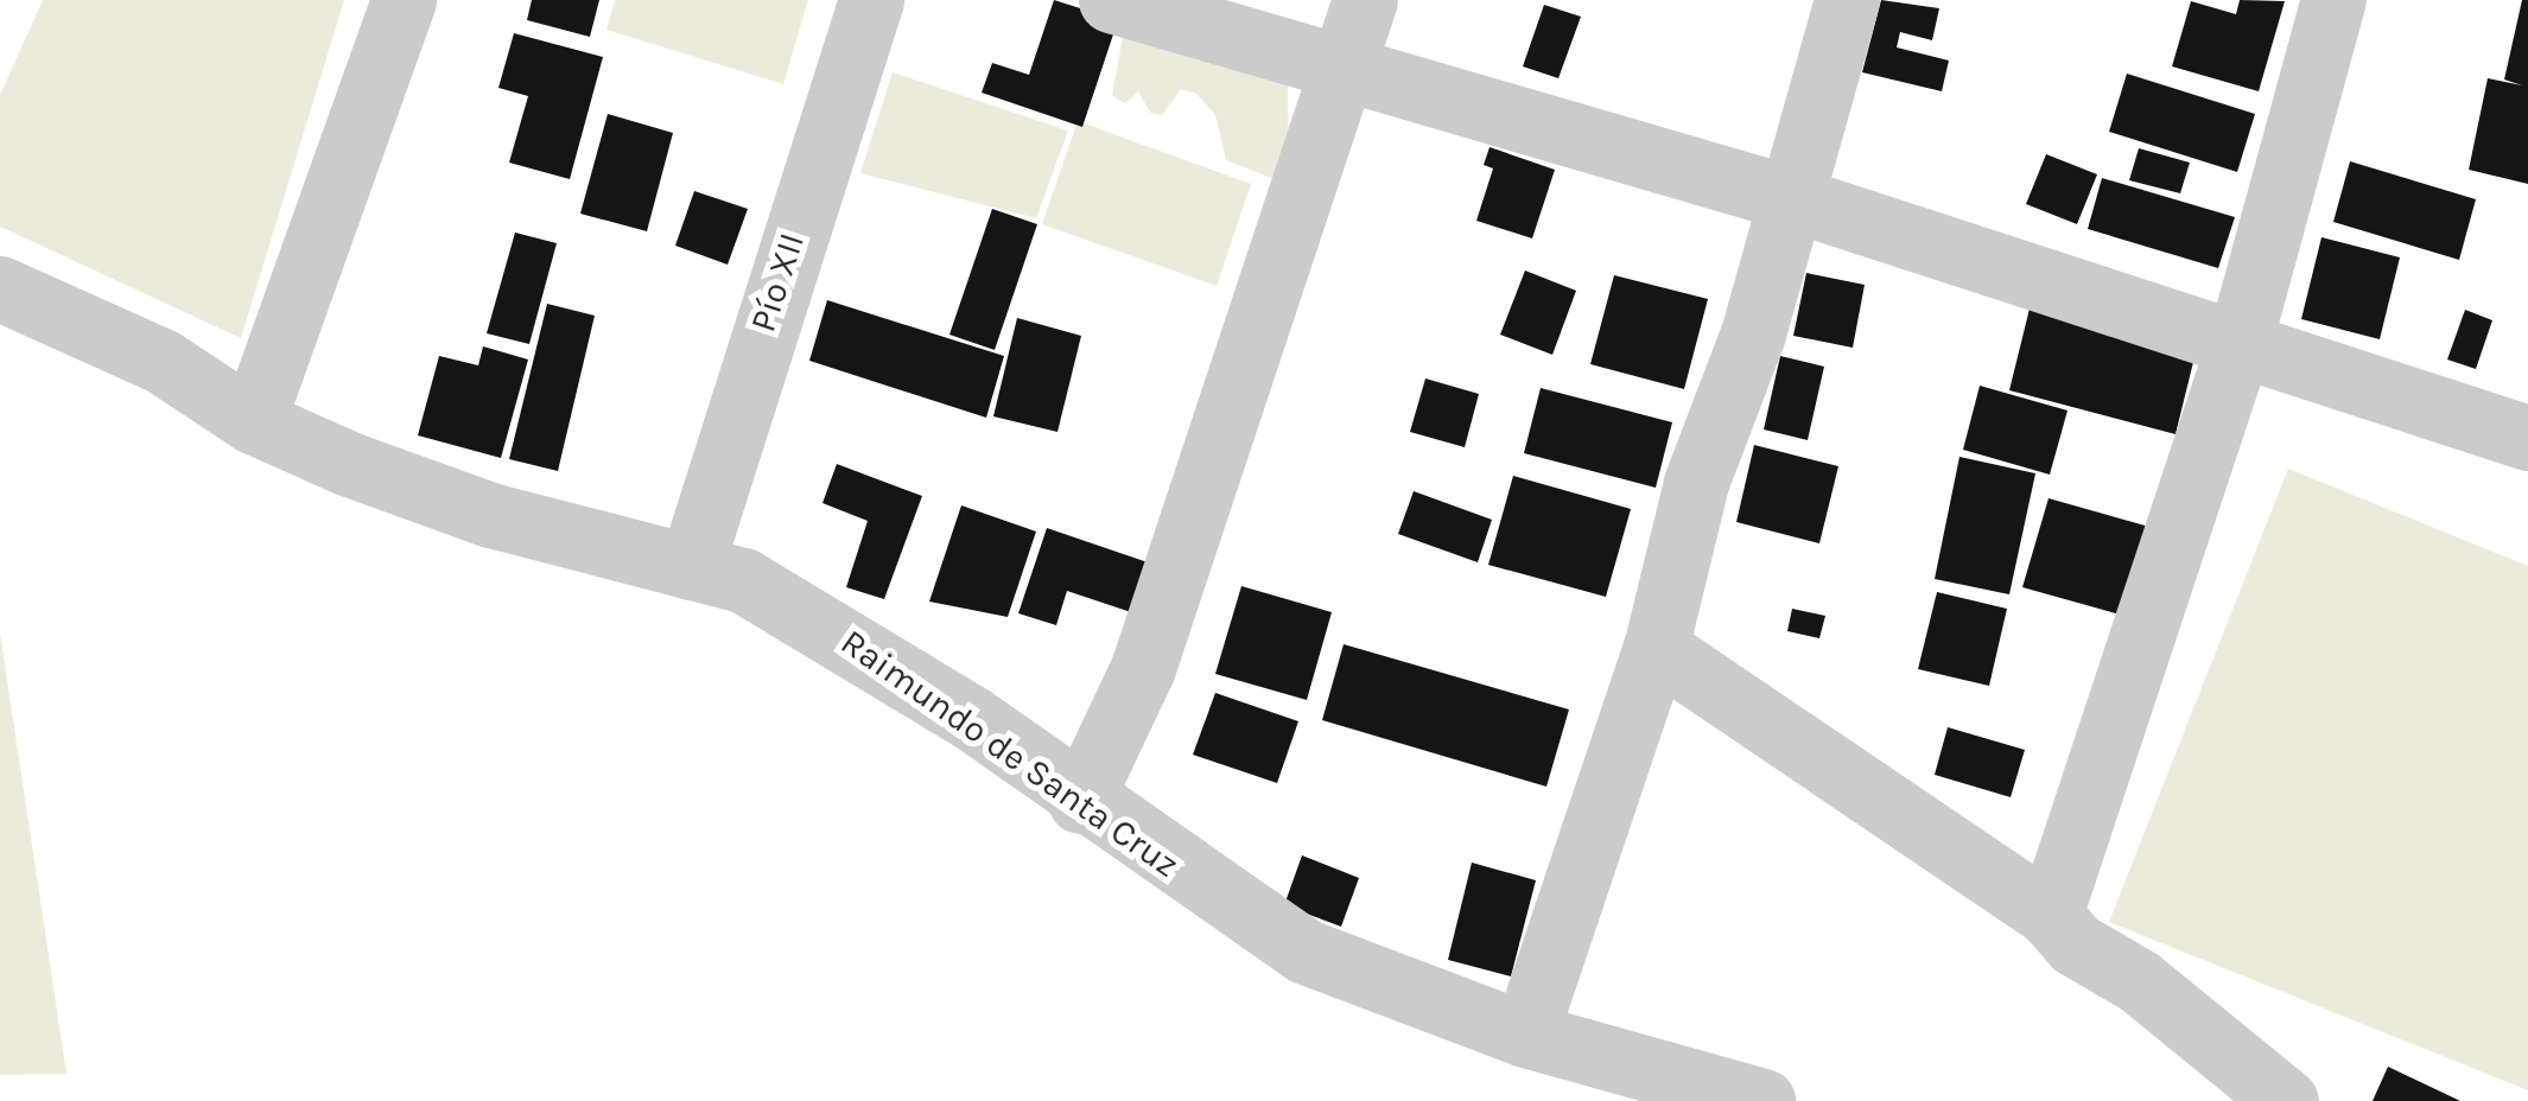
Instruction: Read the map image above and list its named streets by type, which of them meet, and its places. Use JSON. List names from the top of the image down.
{
  "streets": {
    "street": ["Pío XII", "Raimundo de Santa Cruz"]
  },
  "crossings": [
    ["Pío XII", "Raimundo de Santa Cruz"]
  ]
}
